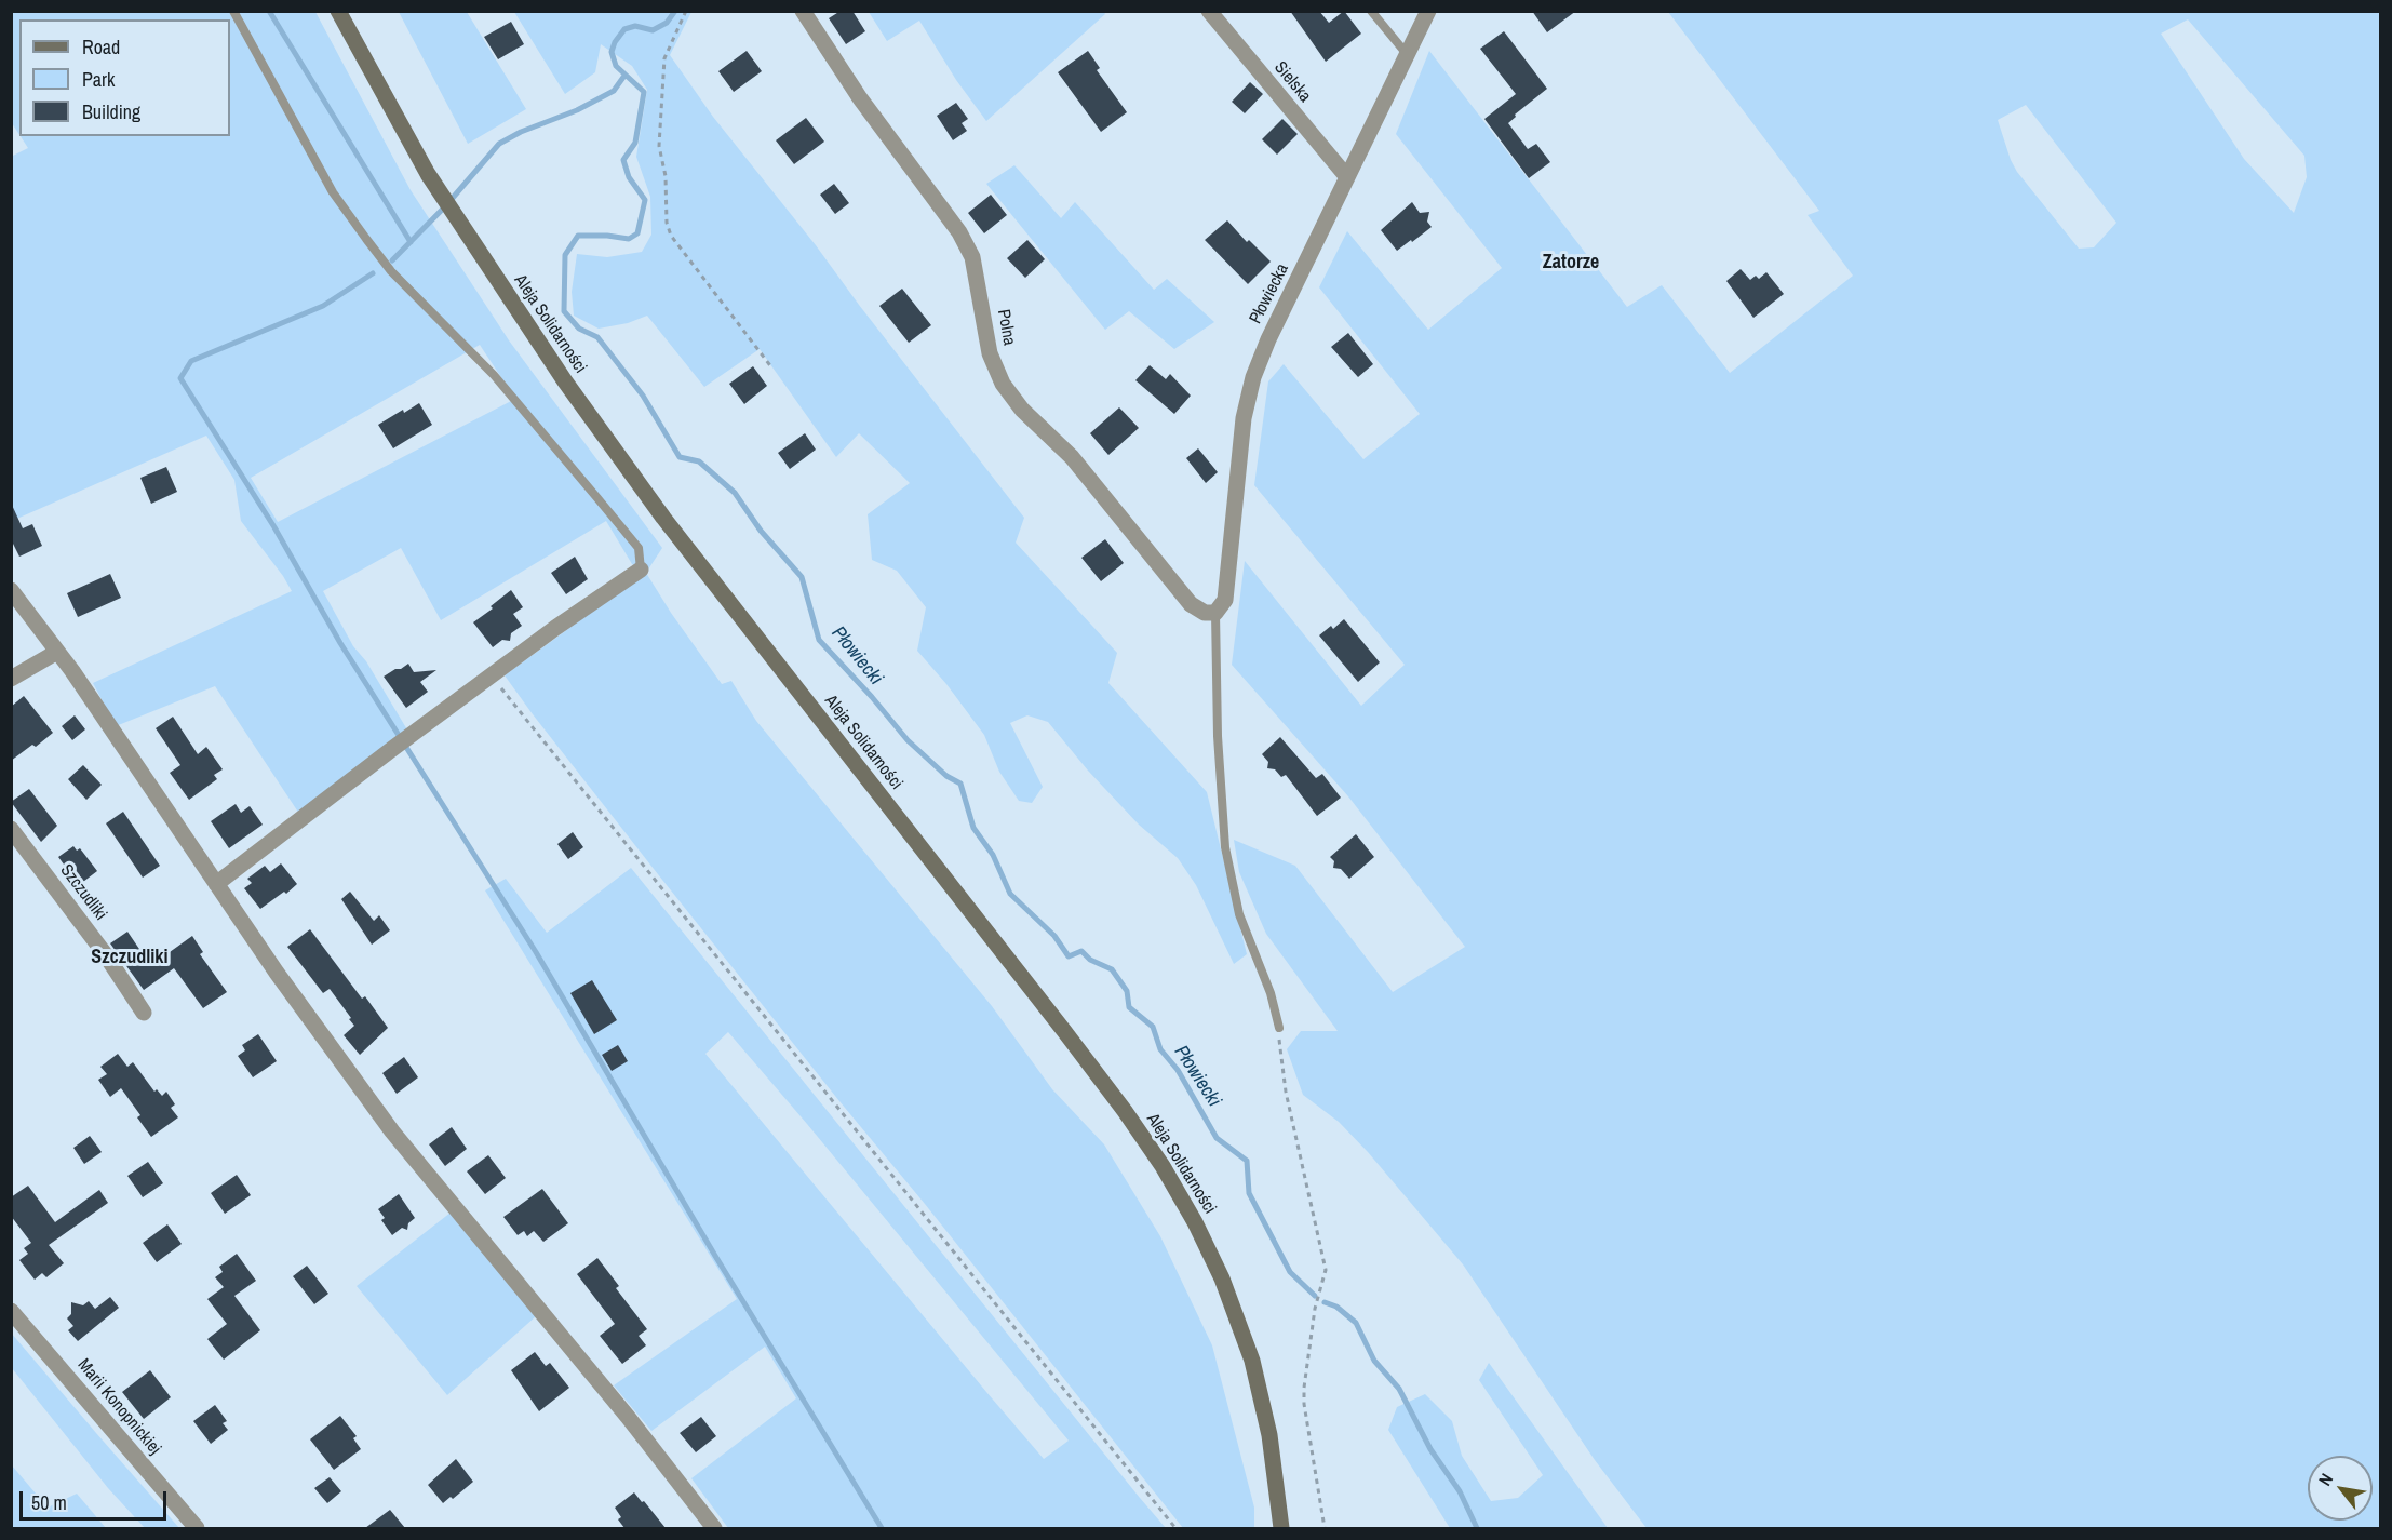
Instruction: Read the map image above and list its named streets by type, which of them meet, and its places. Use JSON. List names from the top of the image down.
{
  "streets": {
    "main road": ["Aleja Solidarności"],
    "street": [
      "Sielska",
      "Płowiecka",
      "Polna",
      "Szczudliki",
      "Marii Konopnickiej"
    ]
  },
  "crossings": [
    ["Sielska", "Płowiecka"],
    ["Płowiecka", "Polna"]
  ],
  "districts": ["Zatorze", "Szczudliki"],
  "water": ["Płowiecki"],
  "legend": ["Road", "Park", "Building"],
  "scale_bar": "50 m",
  "north": "top left"
}
